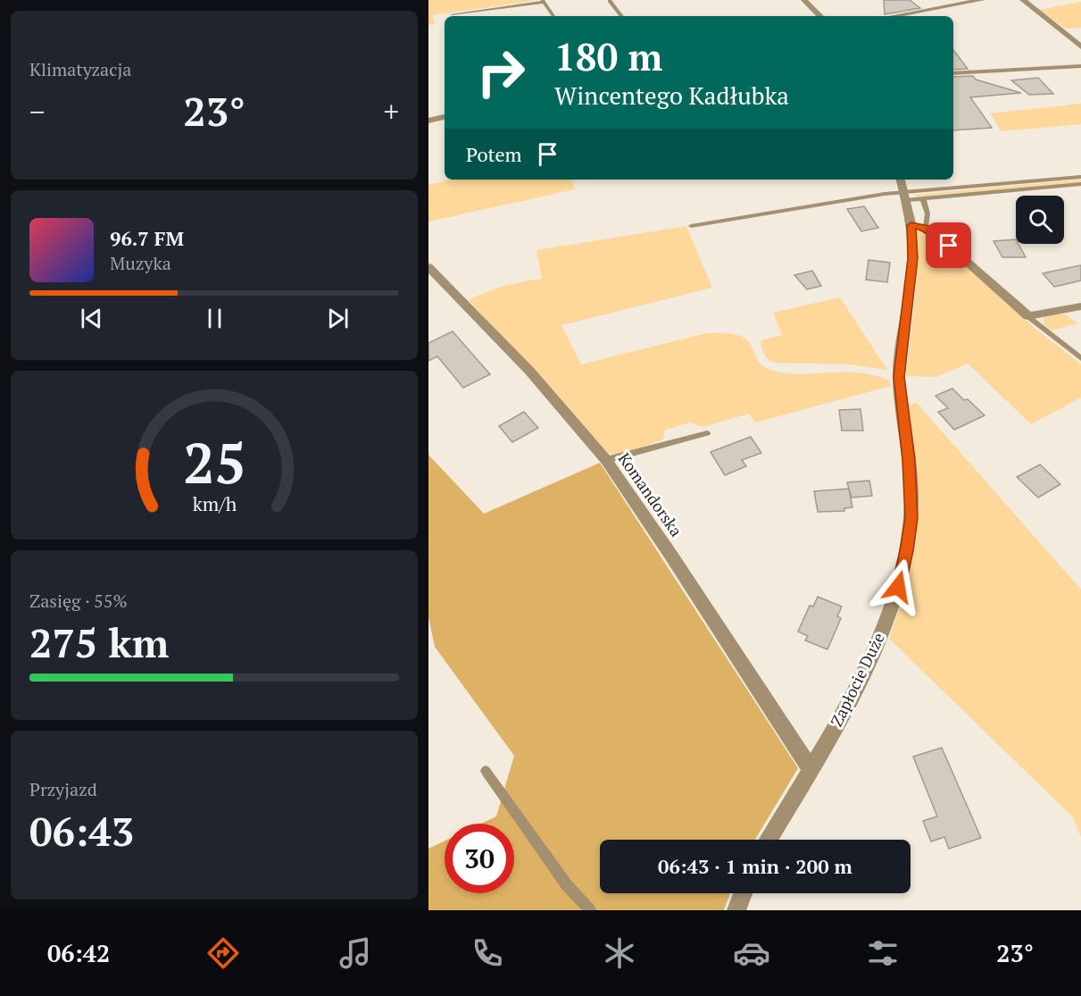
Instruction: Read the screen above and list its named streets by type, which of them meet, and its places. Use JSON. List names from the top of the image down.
{
  "streets": {
    "street": ["Komandorska", "Zapłocie Duże"]
  },
  "crossings": [
    ["Komandorska", "Zapłocie Duże"]
  ],
  "page": {
    "tile": [
      "Klimatyzacja",
      ["Zasięg · 55%", "275 km"],
      ["Przyjazd", "06:43"]
    ],
    "turn": ["180 m", "Wincentego Kadłubka"],
    "heat": ["−", "23°", "+"],
    "then": "Potem",
    "song": ["96.7 FM", "Muzyka"],
    "limit": "30",
    "trip": "06:43 · 1 min · 200 m",
    "tabs": ["06:42", "23°"],
    "gauge": ["25", "km/h"]
  }
}
